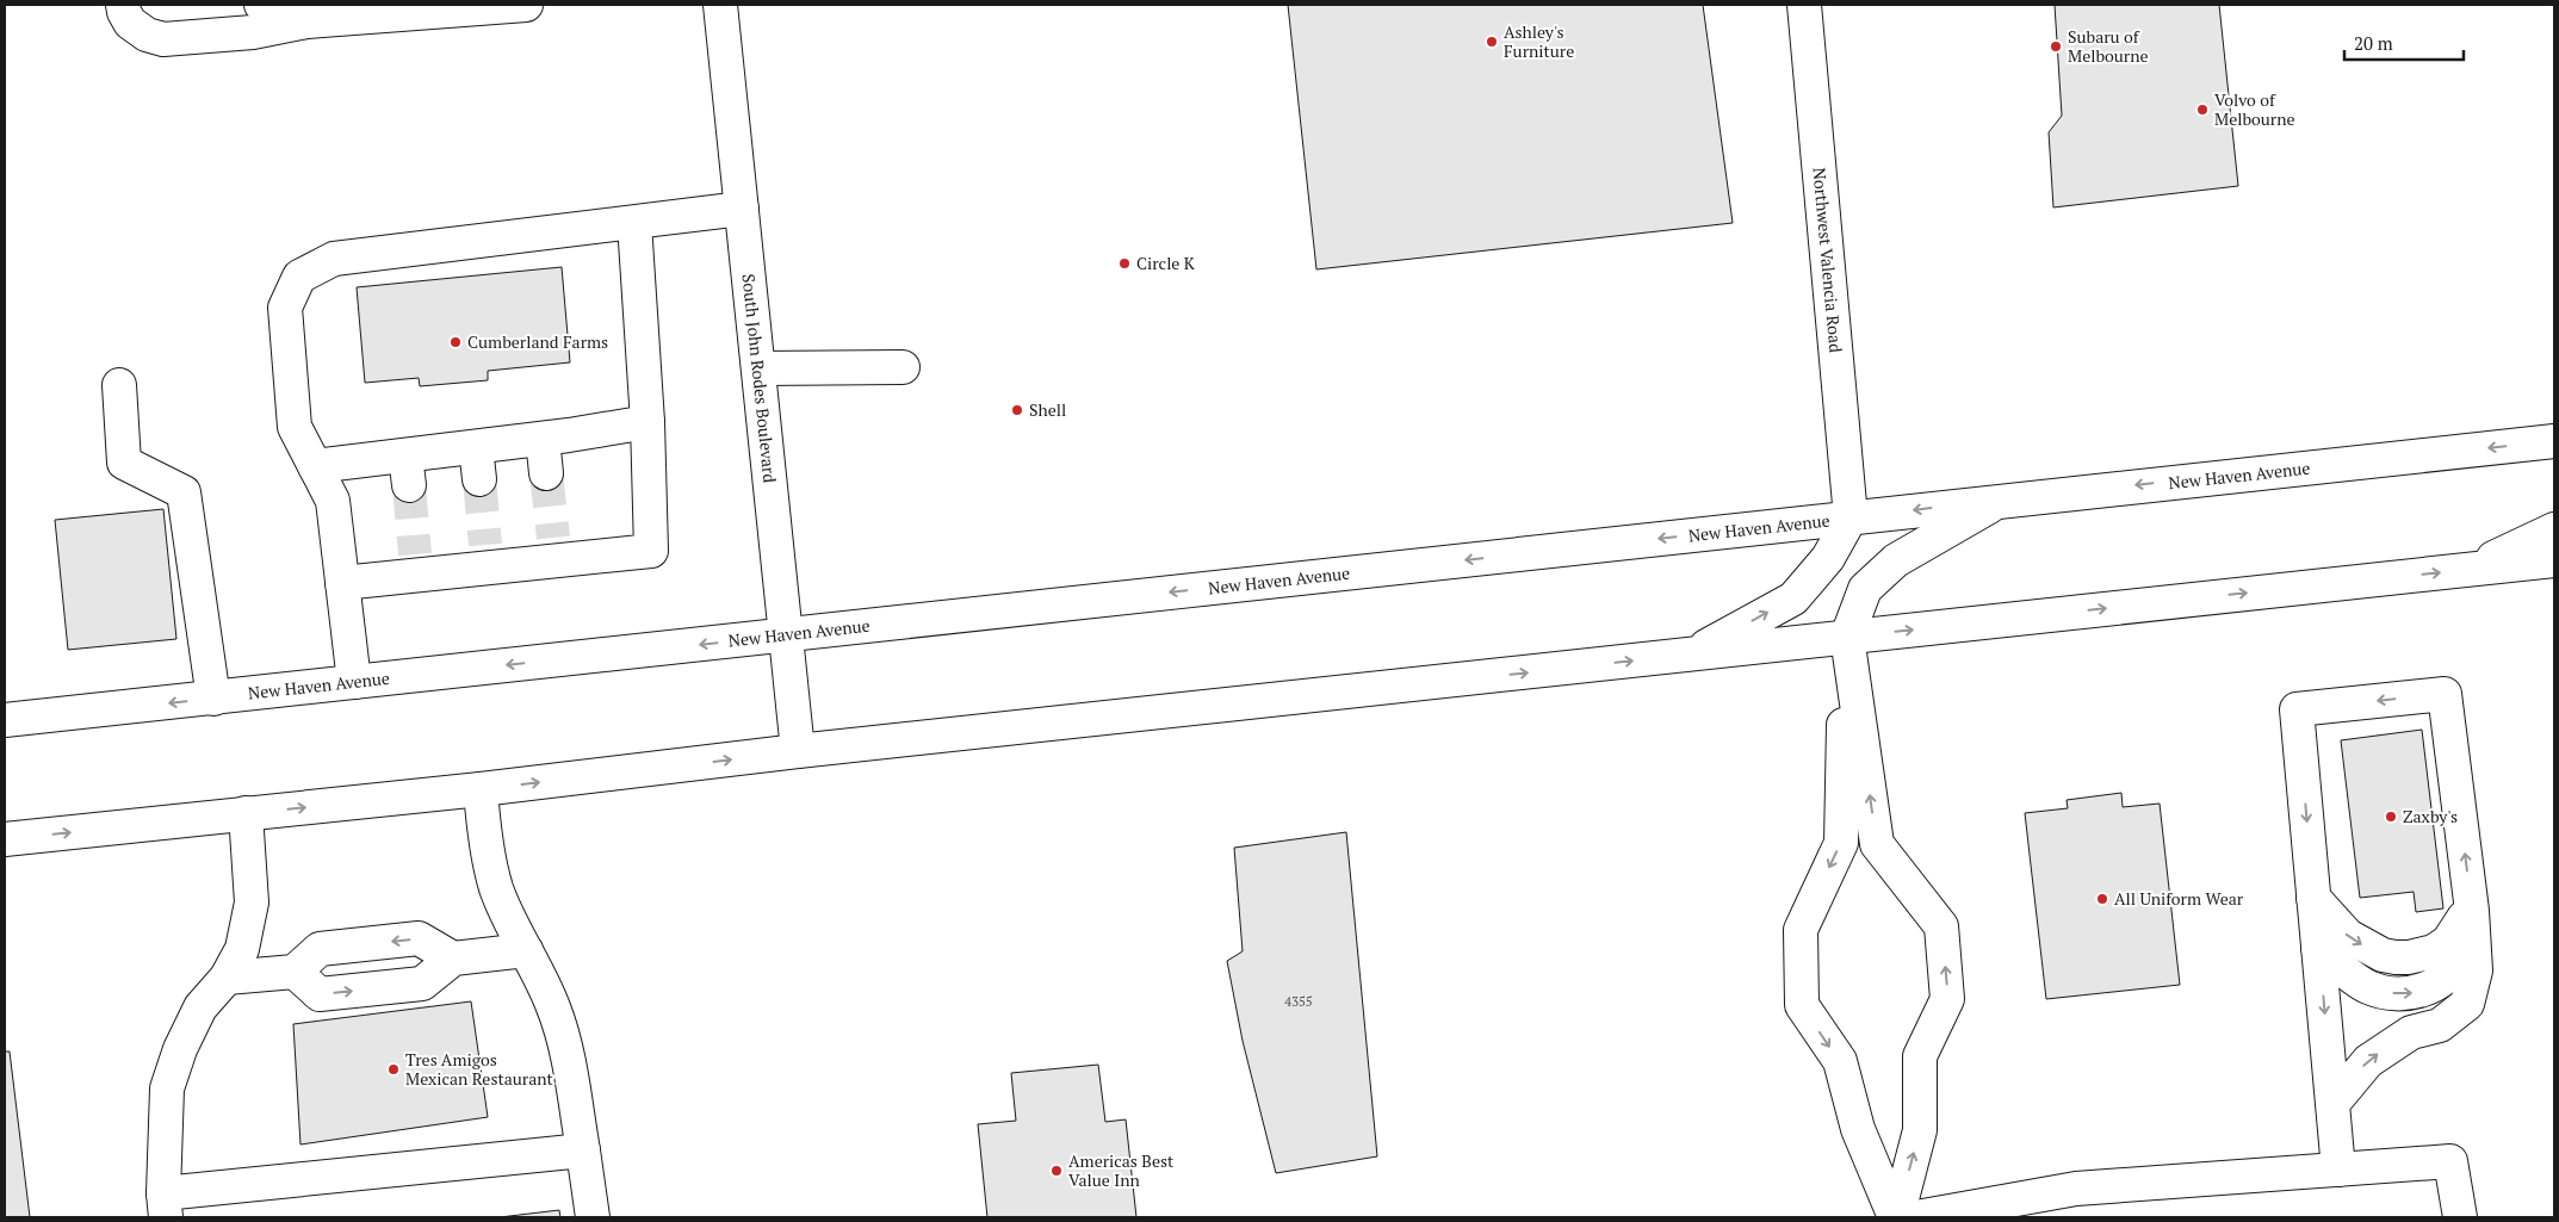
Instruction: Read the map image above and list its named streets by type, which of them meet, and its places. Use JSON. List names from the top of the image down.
{
  "streets": {
    "main road": ["Northwest Valencia Road", "South John Rodes Boulevard", "New Haven Avenue"]
  },
  "crossings": [
    ["Northwest Valencia Road", "New Haven Avenue"],
    ["South John Rodes Boulevard", "New Haven Avenue"]
  ],
  "places": [
    "Ashley's Furniture",
    "Subaru of Melbourne",
    "Volvo of Melbourne",
    "Circle K",
    "Cumberland Farms",
    "Shell",
    "Zaxby's",
    "All Uniform Wear",
    "Tres Amigos Mexican Restaurant",
    "Americas Best Value Inn"
  ],
  "house_numbers": ["4355"],
  "scale_bar": "20 m"
}
